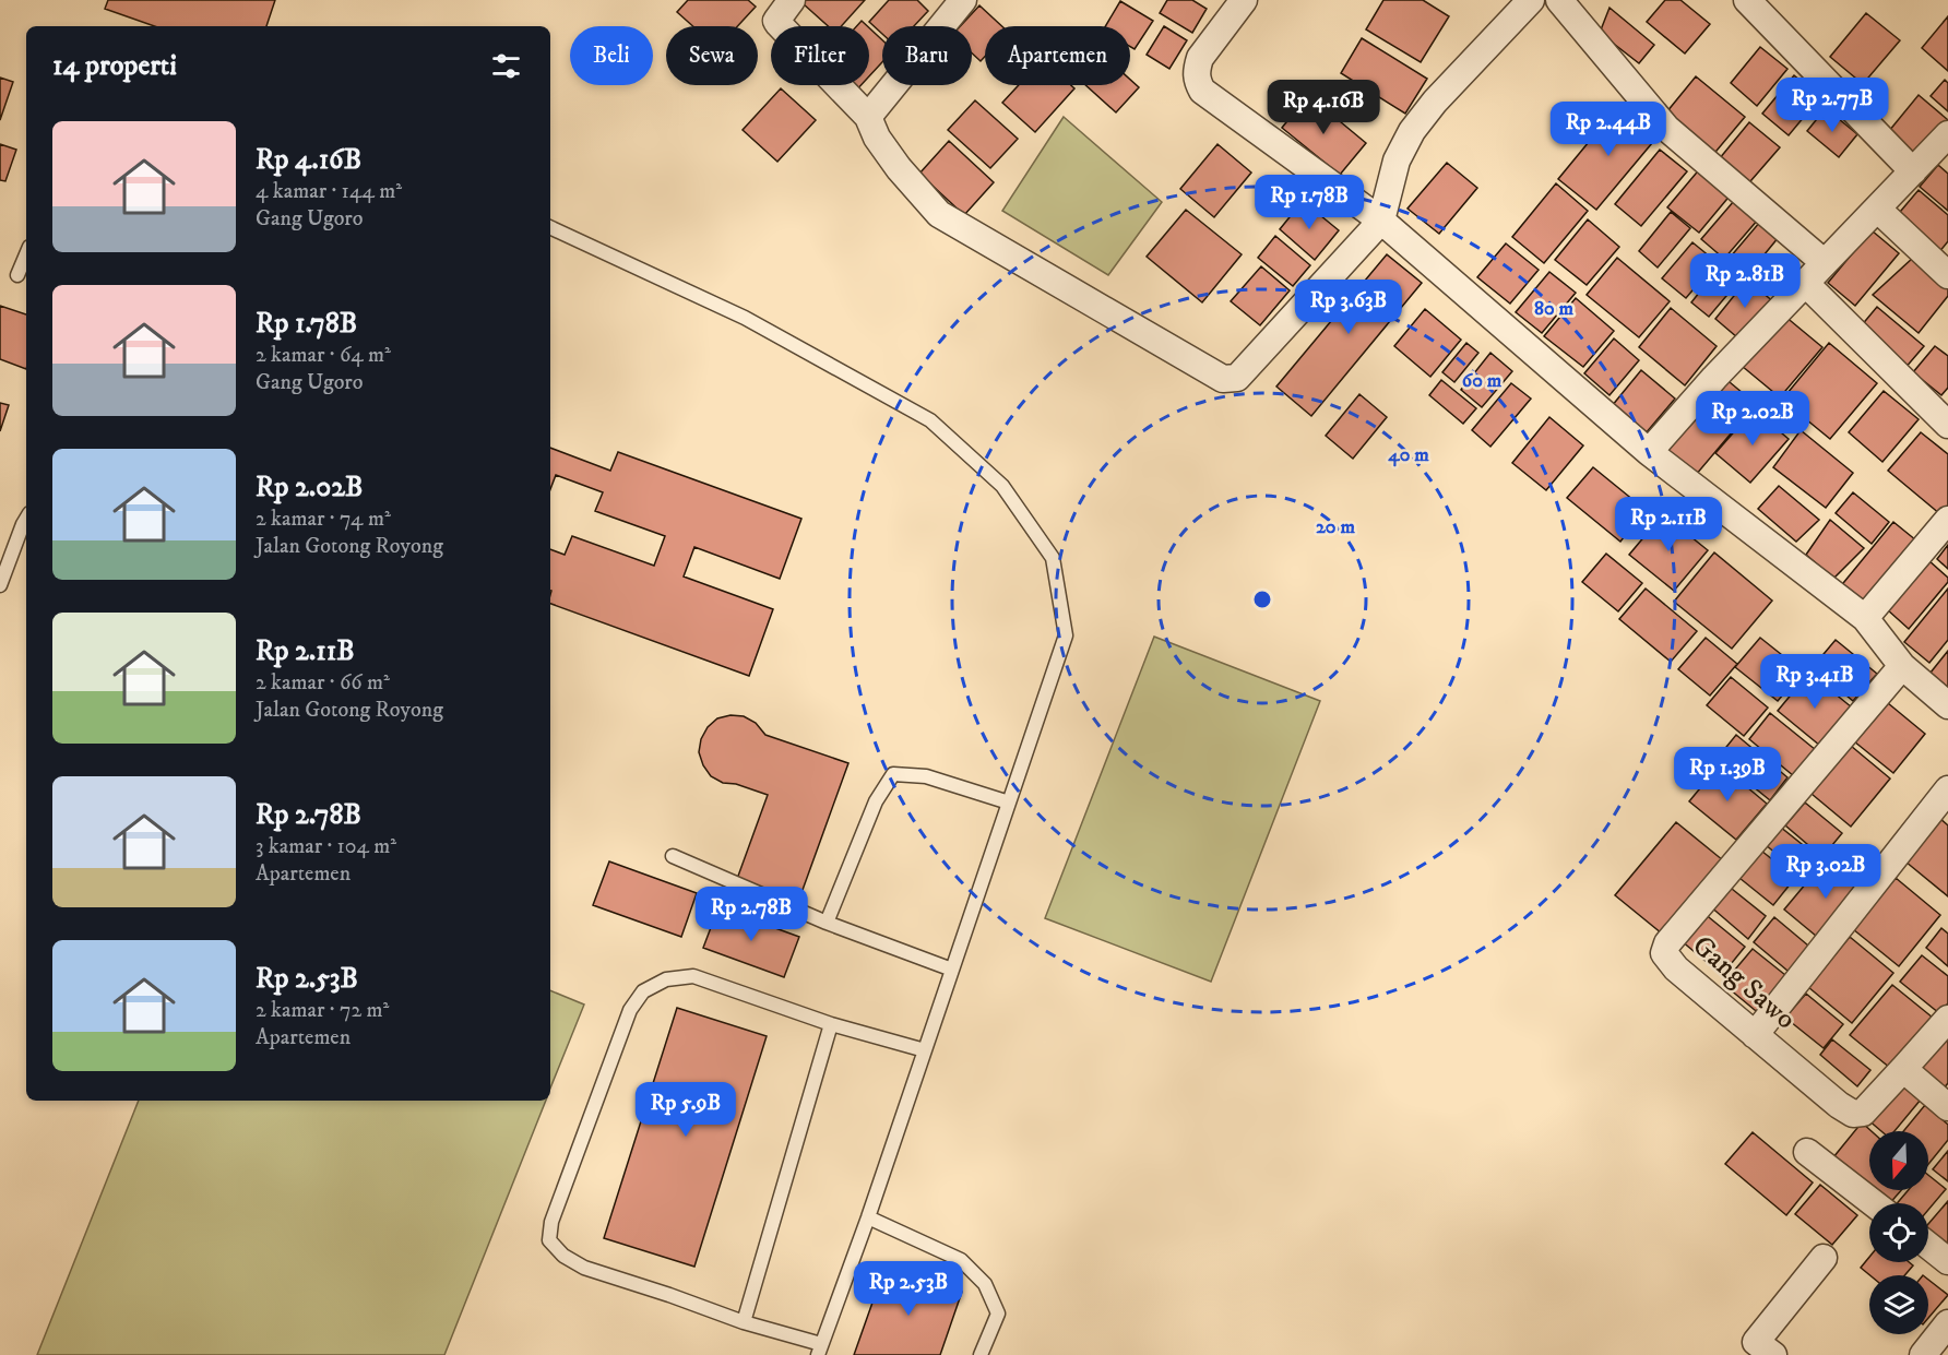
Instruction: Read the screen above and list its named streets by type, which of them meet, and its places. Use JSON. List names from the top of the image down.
{
  "streets": {
    "street": ["Gang Sawo"]
  },
  "north": "bottom",
  "page": {
    "chip": [
      "Beli",
      "Sewa",
      "Filter",
      "Baru",
      "Apartemen"
    ],
    "heading": "14 properti",
    "price": [
      "Rp 2.77B",
      "Rp 4.16B",
      "Rp 2.44B",
      "Rp 1.78B",
      "Rp 2.81B",
      "Rp 3.63B",
      "Rp 2.02B",
      "Rp 2.11B",
      "Rp 3.41B",
      "Rp 1.39B",
      "Rp 3.02B",
      "Rp 2.78B",
      "Rp 5.9B",
      "Rp 2.53B"
    ],
    "list": [
      {
        "name": "Rp 4.16B",
        "note": "4 kamar · 144 m² · Gang Ugoro"
      },
      {
        "name": "Rp 1.78B",
        "note": "2 kamar · 64 m² · Gang Ugoro"
      },
      {
        "name": "Rp 2.02B",
        "note": "2 kamar · 74 m² · Jalan Gotong Royong"
      },
      {
        "name": "Rp 2.11B",
        "note": "2 kamar · 66 m² · Jalan Gotong Royong"
      },
      {
        "name": "Rp 2.78B",
        "note": "3 kamar · 104 m² · Apartemen"
      },
      {
        "name": "Rp 2.53B",
        "note": "2 kamar · 72 m² · Apartemen"
      }
    ]
  },
  "rings": [
    "80 m",
    "60 m",
    "40 m",
    "20 m"
  ]
}
